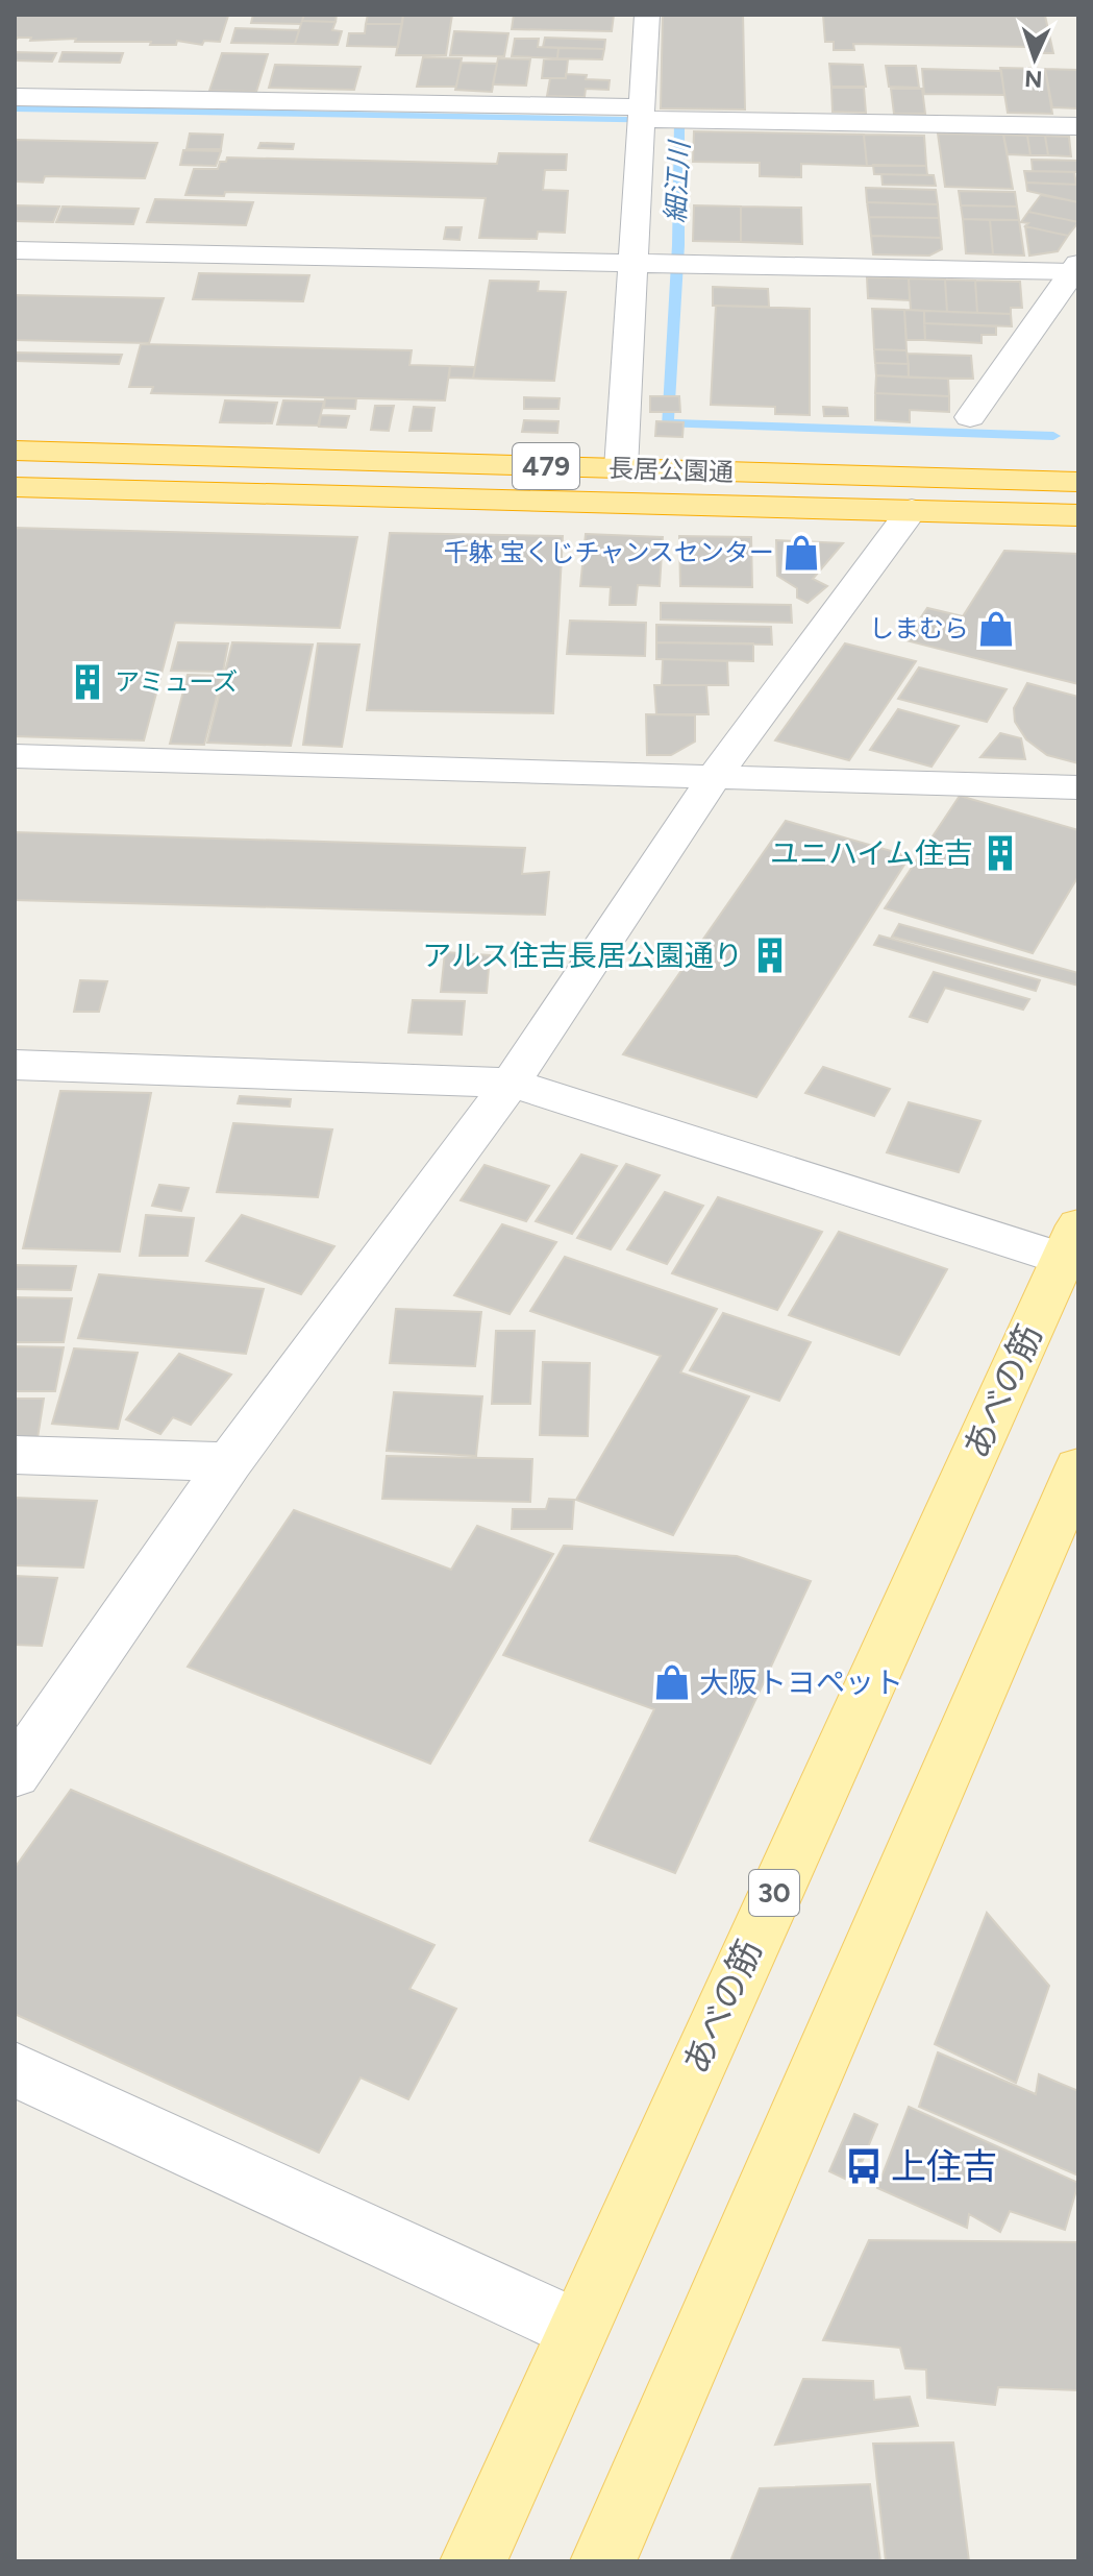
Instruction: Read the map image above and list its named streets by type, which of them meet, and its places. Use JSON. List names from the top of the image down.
{
  "streets": {
    "highway": ["479", "長居公園通"],
    "main road": ["あべの筋", "30"]
  },
  "water": ["細江川"],
  "places": {
    "shop": ["千躰 宝くじチャンスセンター", "しまむら", "大阪トヨペット"],
    "building": ["アミューズ", "ユニハイム住吉", "アルス住吉長居公園通り"],
    "bus stop": ["上住吉"]
  },
  "north": "bottom"
}
